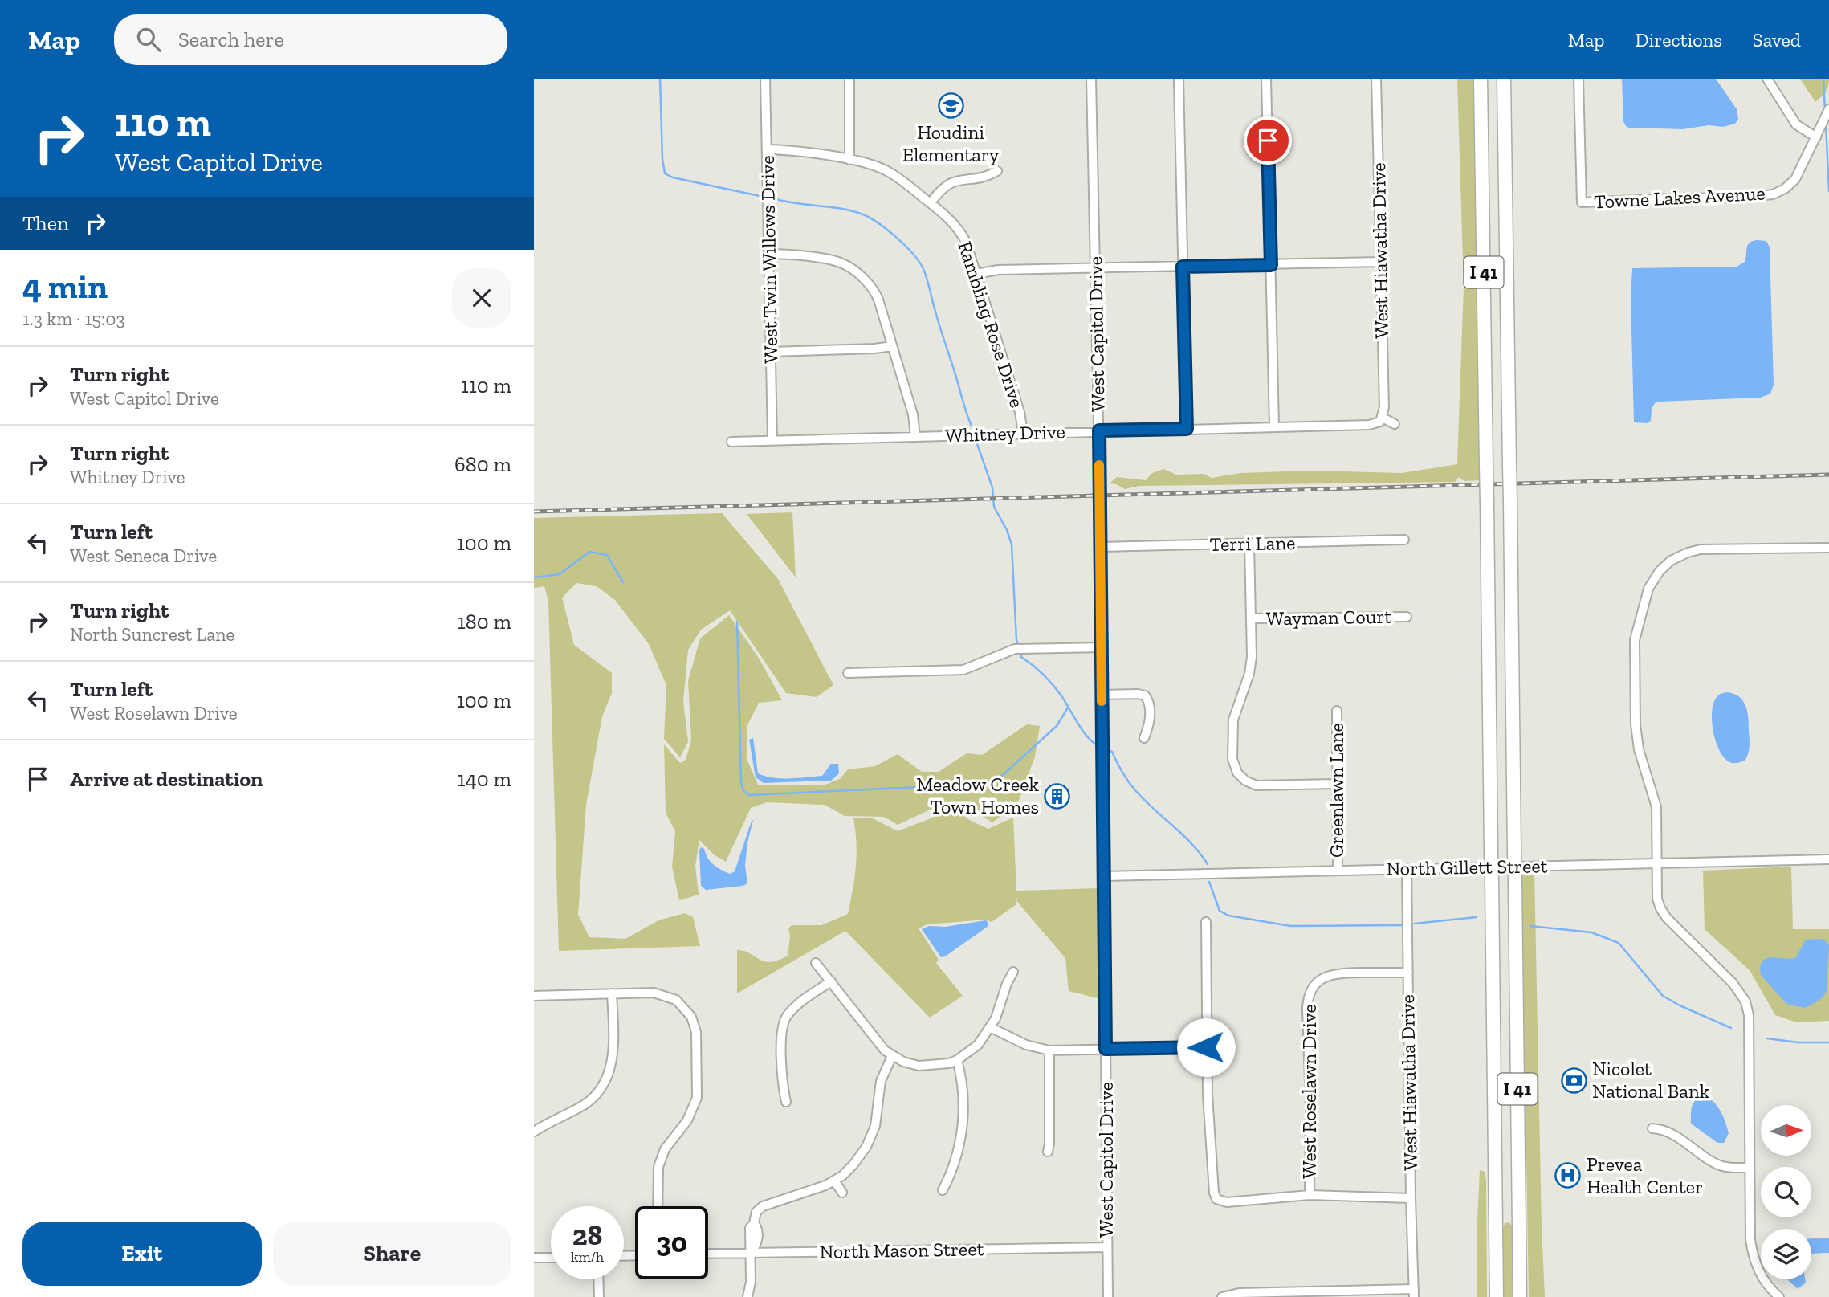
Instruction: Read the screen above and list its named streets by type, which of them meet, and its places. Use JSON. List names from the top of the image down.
{
  "streets": {
    "highway": ["I 41"],
    "street": [
      "Towne Lakes Avenue",
      "West Hiawatha Drive",
      "West Twin Willows Drive",
      "Rambling Rose Drive",
      "West Capitol Drive",
      "Whitney Drive",
      "Terri Lane",
      "Wayman Court",
      "Greenlawn Lane",
      "North Gillett Street",
      "West Roselawn Drive",
      "North Mason Street"
    ]
  },
  "crossings": [
    ["West Hiawatha Drive", "Whitney Drive"],
    ["West Hiawatha Drive", "North Gillett Street"],
    ["West Hiawatha Drive", "West Roselawn Drive"],
    ["West Twin Willows Drive", "Rambling Rose Drive"],
    ["West Twin Willows Drive", "Whitney Drive"],
    ["Rambling Rose Drive", "Whitney Drive"],
    ["West Capitol Drive", "Whitney Drive"],
    ["West Capitol Drive", "Terri Lane"],
    ["West Capitol Drive", "North Gillett Street"],
    ["West Capitol Drive", "North Mason Street"],
    ["Greenlawn Lane", "North Gillett Street"]
  ],
  "places": {
    "school or university": ["Houdini Elementary"],
    "building": ["Meadow Creek Town Homes"],
    "bank": ["Nicolet National Bank"],
    "hospital": ["Prevea Health Center"]
  },
  "north": "right",
  "page": {
    "header": "Map",
    "search": "Search here",
    "nav": ["Map", "Directions", "Saved"],
    "turn": ["110 m", "West Capitol Drive"],
    "then": "Then",
    "heading": ["4 min", "1.3 km · 15:03"],
    "list": [
      {
        "name": "Turn right",
        "note": "West Capitol Drive",
        "value": "110 m"
      },
      {
        "name": "Turn right",
        "note": "Whitney Drive",
        "value": "680 m"
      },
      {
        "name": "Turn left",
        "note": "West Seneca Drive",
        "value": "100 m"
      },
      {
        "name": "Turn right",
        "note": "North Suncrest Lane",
        "value": "180 m"
      },
      {
        "name": "Turn left",
        "note": "West Roselawn Drive",
        "value": "100 m"
      },
      {
        "name": "Arrive at destination",
        "value": "140 m"
      }
    ],
    "speed": "28 km/h",
    "limit": "30",
    "buttons": ["Exit", "Share"]
  }
}
